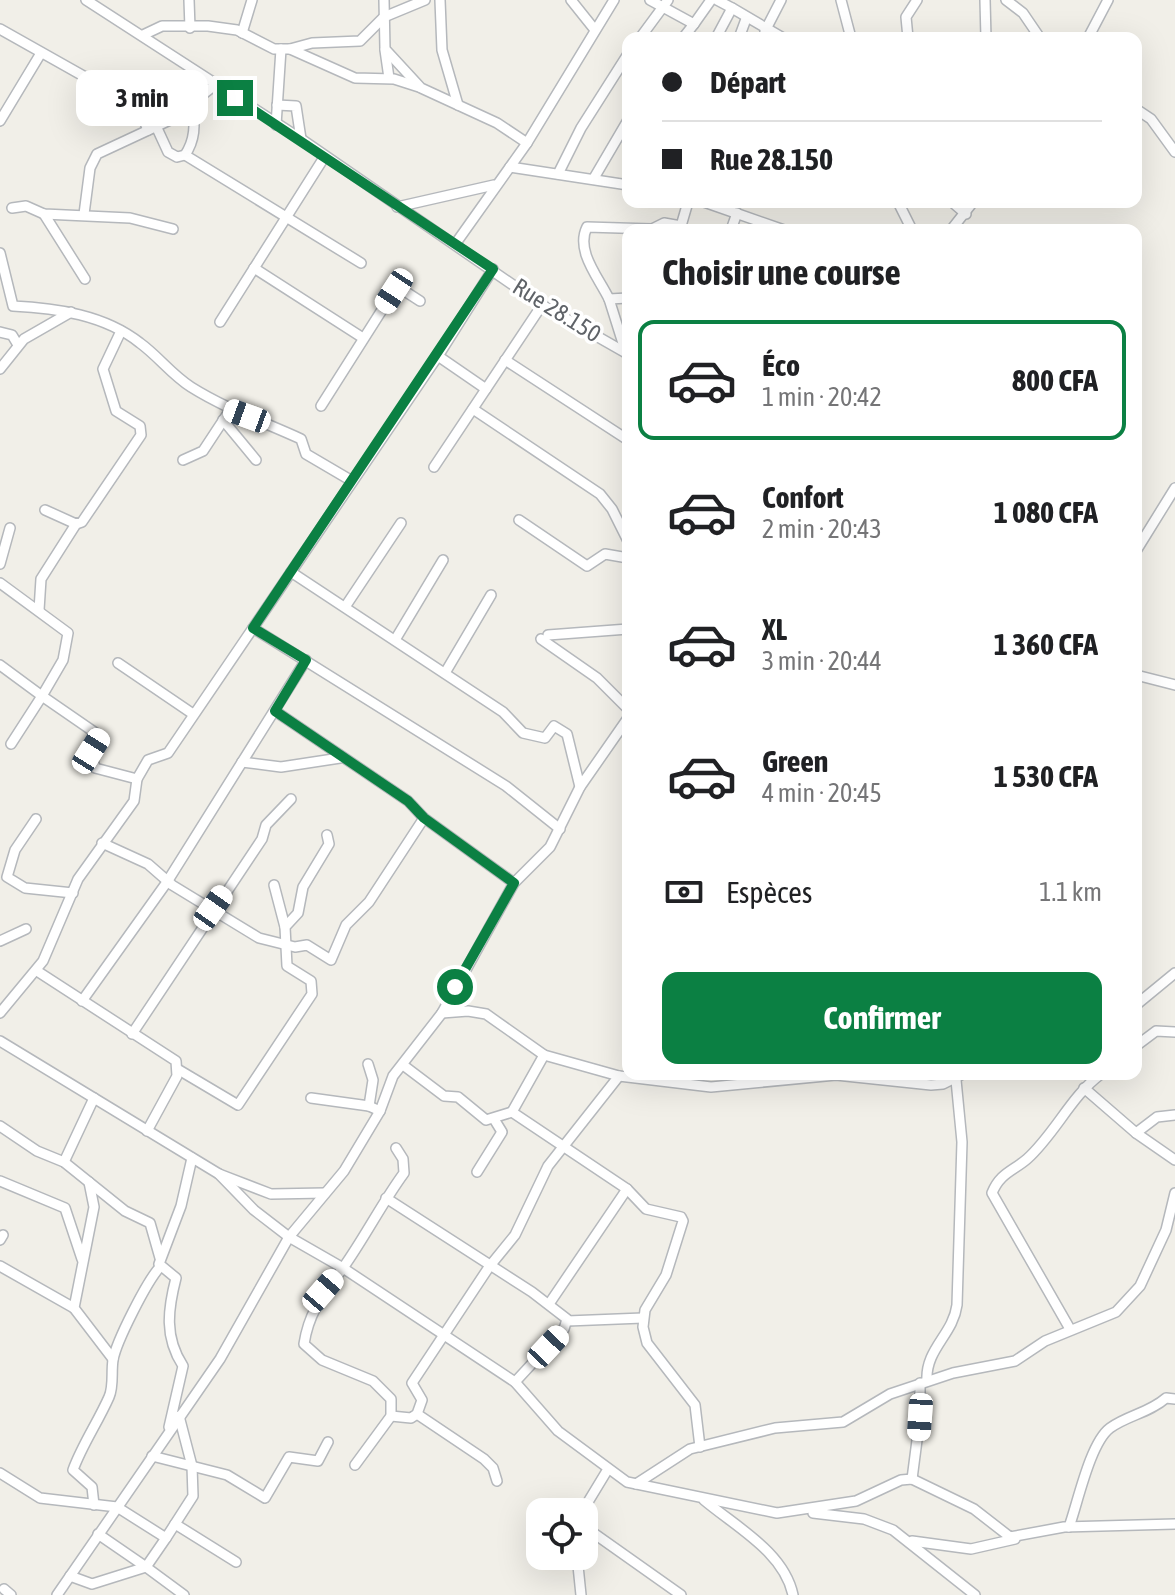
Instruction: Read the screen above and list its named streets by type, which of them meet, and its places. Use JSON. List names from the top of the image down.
{
  "streets": {
    "street": ["Rue 28.150"]
  },
  "page": {
    "banner": ["Départ", "Rue 28.150"],
    "bubble": "3 min",
    "heading": "Choisir une course",
    "list": [
      {
        "name": "Éco",
        "note": "1 min · 20:42",
        "value": "800 CFA"
      },
      {
        "name": "Confort",
        "note": "2 min · 20:43",
        "value": "1 080 CFA"
      },
      {
        "name": "XL",
        "note": "3 min · 20:44",
        "value": "1 360 CFA"
      },
      {
        "name": "Green",
        "note": "4 min · 20:45",
        "value": "1 530 CFA"
      }
    ],
    "pay": ["Espèces", "1.1 km"],
    "buttons": "Confirmer"
  }
}
